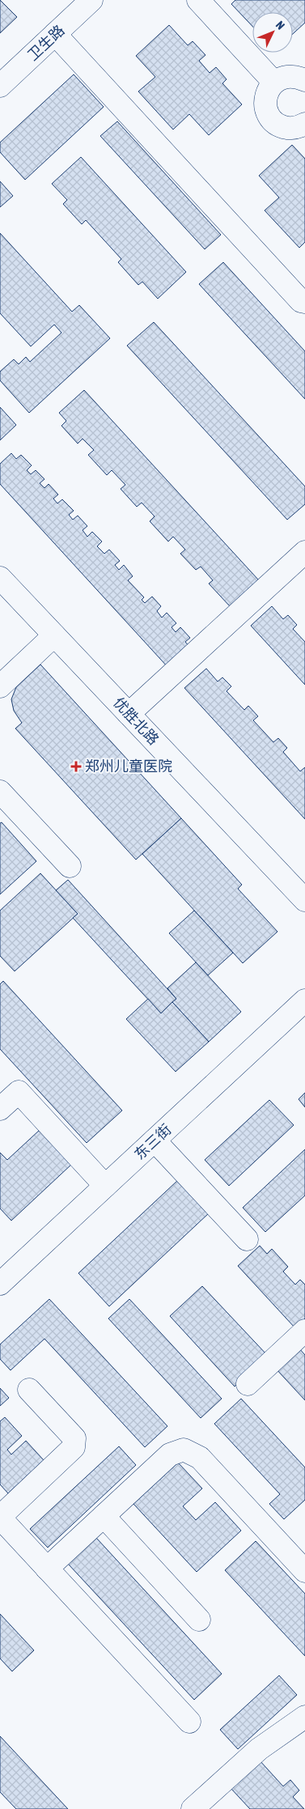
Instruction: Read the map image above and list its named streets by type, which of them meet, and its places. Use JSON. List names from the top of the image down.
{
  "streets": {
    "street": ["卫生路", "优胜北路", "东三街"]
  },
  "places": {
    "health": ["郑州儿童医院"]
  },
  "north": "top right"
}
